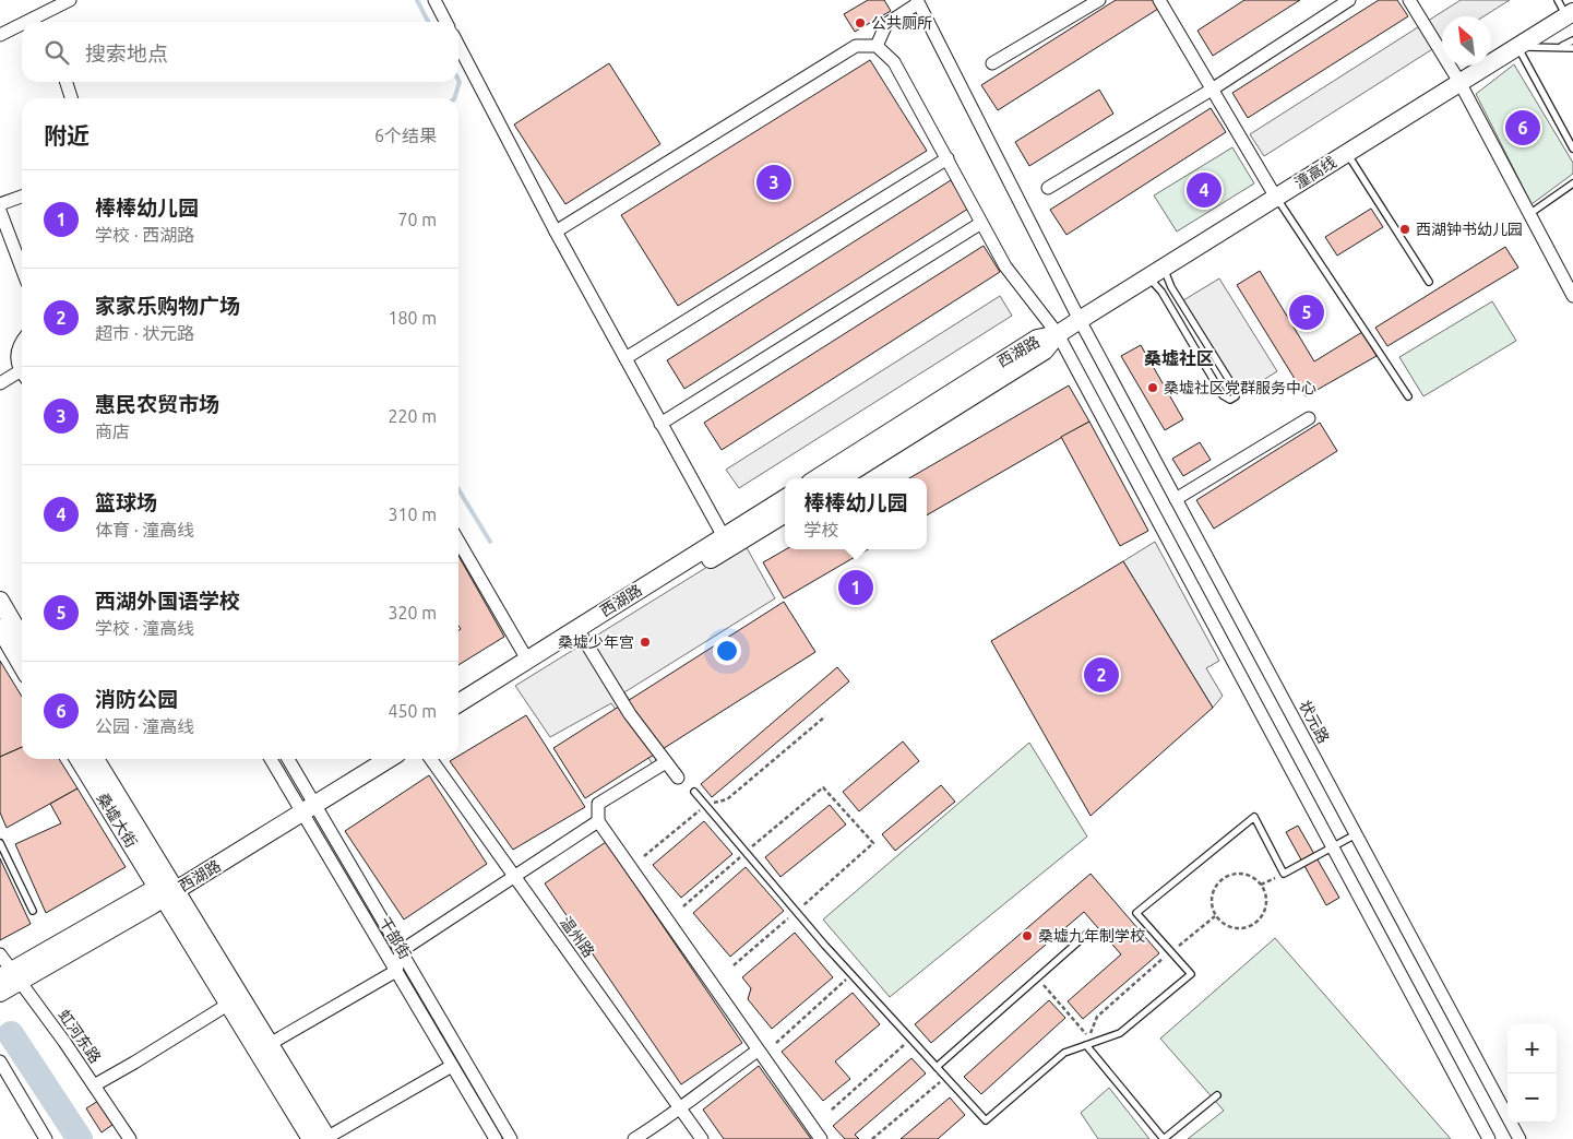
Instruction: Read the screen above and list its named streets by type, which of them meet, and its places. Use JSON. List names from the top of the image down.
{
  "streets": {
    "main road": ["潼高线", "西湖路", "桑墟大街"],
    "street": [
      "状元路",
      "温州路",
      "干部街",
      "虹河东路"
    ]
  },
  "crossings": [
    ["潼高线", "西湖路"],
    ["潼高线", "状元路"],
    ["西湖路", "桑墟大街"],
    ["西湖路", "干部街"],
    ["西湖路", "虹河东路"]
  ],
  "districts": ["桑墟社区"],
  "places": [
    "公共厕所",
    "西湖钟书幼儿园",
    "桑墟社区党群服务中心",
    "桑墟少年宫",
    "桑墟九年制学校"
  ],
  "north": "top left",
  "page": {
    "search": "搜索地点",
    "heading": ["附近", "6个结果"],
    "pins": [
      "6",
      "3",
      "4",
      "5",
      "1",
      "2"
    ],
    "list": [
      {
        "mark": "1",
        "name": "棒棒幼儿园",
        "note": "学校 · 西湖路",
        "value": "70 m"
      },
      {
        "mark": "2",
        "name": "家家乐购物广场",
        "note": "超市 · 状元路",
        "value": "180 m"
      },
      {
        "mark": "3",
        "name": "惠民农贸市场",
        "note": "商店",
        "value": "220 m"
      },
      {
        "mark": "4",
        "name": "篮球场",
        "note": "体育 · 潼高线",
        "value": "310 m"
      },
      {
        "mark": "5",
        "name": "西湖外国语学校",
        "note": "学校 · 潼高线",
        "value": "320 m"
      },
      {
        "mark": "6",
        "name": "消防公园",
        "note": "公园 · 潼高线",
        "value": "450 m"
      }
    ],
    "popup": ["棒棒幼儿园", "学校"],
    "map_buttons": ["+", "−"]
  }
}
